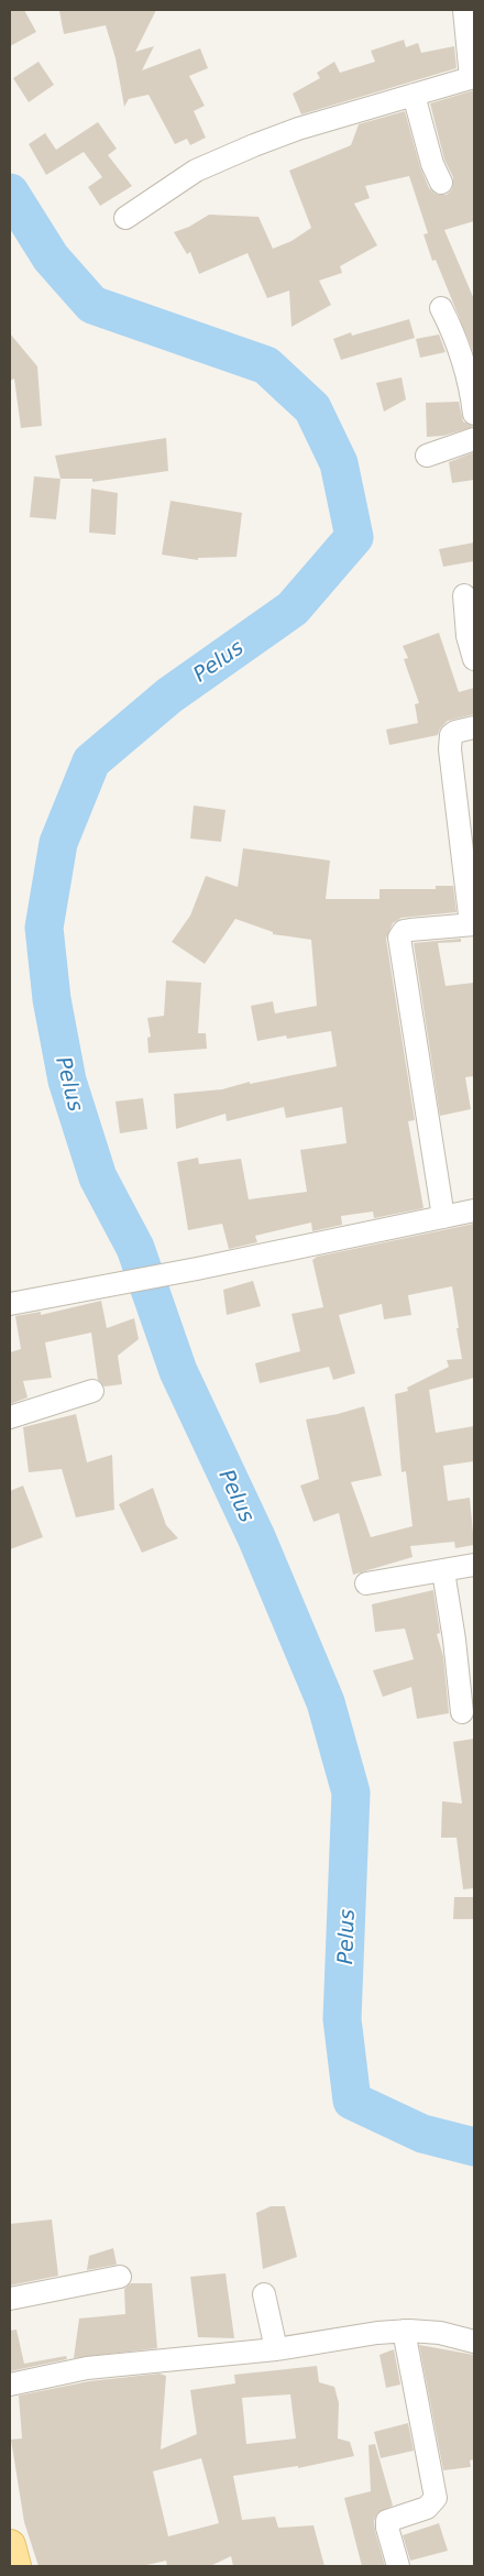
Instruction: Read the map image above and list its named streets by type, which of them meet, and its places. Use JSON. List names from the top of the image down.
{
  "water": ["Pelus"]
}
